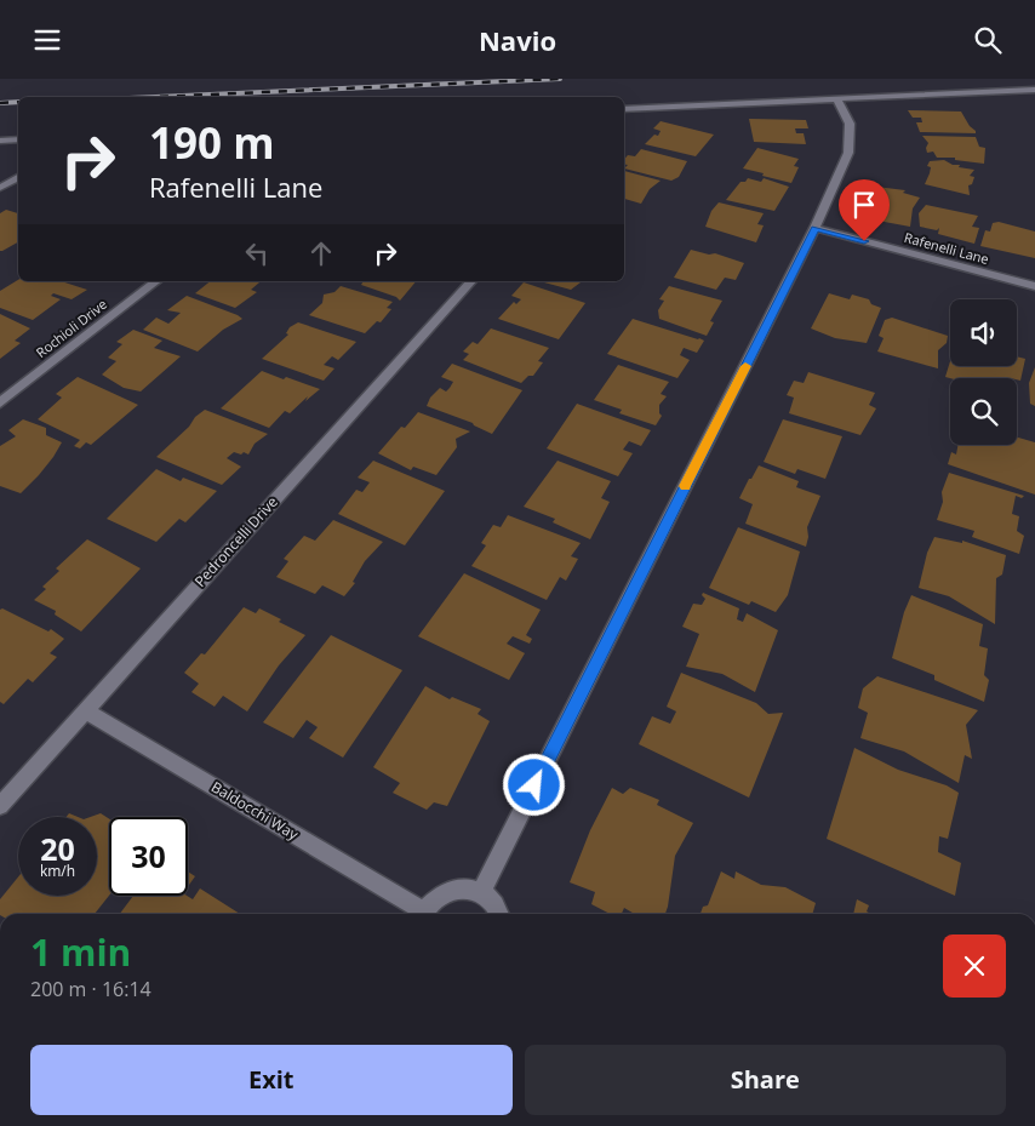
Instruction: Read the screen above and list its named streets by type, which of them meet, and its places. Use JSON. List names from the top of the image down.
{
  "streets": {
    "street": [
      "Rafenelli Lane",
      "Rochioli Drive",
      "Pedroncelli Drive",
      "Baldocchi Way"
    ]
  },
  "crossings": [
    ["Pedroncelli Drive", "Baldocchi Way"]
  ],
  "page": {
    "header": "Navio",
    "turn": ["190 m", "Rafenelli Lane"],
    "speed": "20 km/h",
    "limit": "30",
    "heading": ["1 min", "200 m · 16:14"],
    "buttons": ["Exit", "Share"]
  }
}
